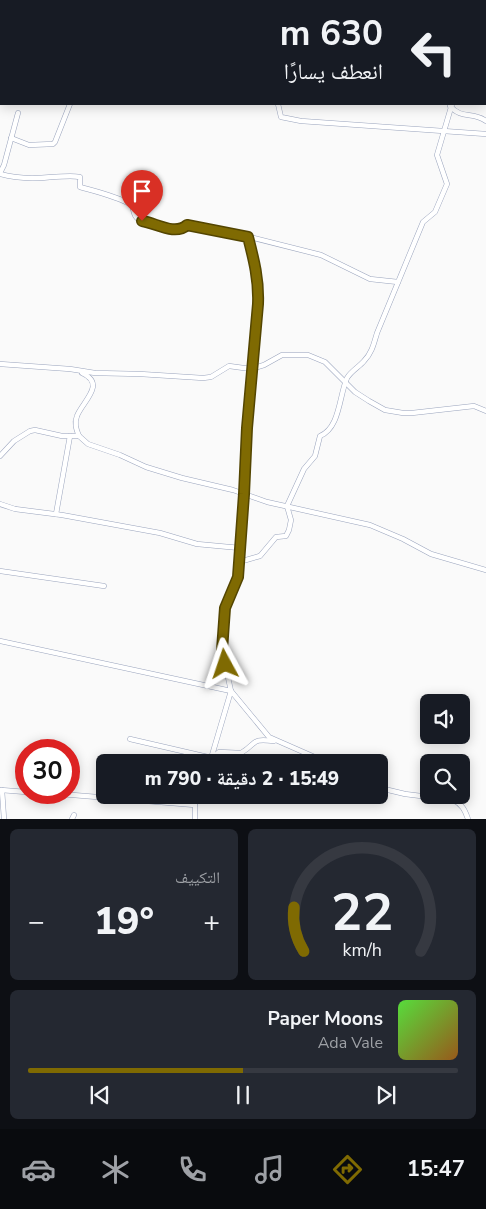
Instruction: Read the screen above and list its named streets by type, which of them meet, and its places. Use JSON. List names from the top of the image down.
{
  "page": {
    "turn": ["630 m", "انعطف يسارًا"],
    "limit": "30",
    "trip": "15:49 · 2 دقيقة · 790 m",
    "tile": "التكييف",
    "heat": ["−", "19°", "+"],
    "song": ["Paper Moons", "Ada Vale"],
    "tabs": "15:47",
    "gauge": ["22", "km/h"]
  }
}
